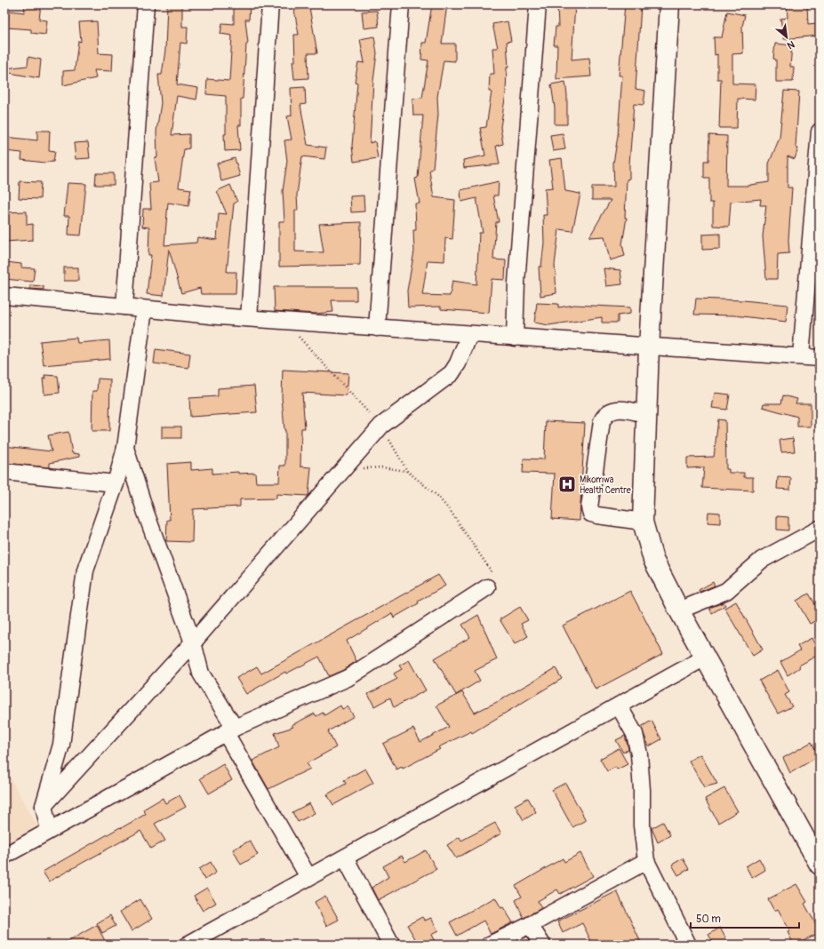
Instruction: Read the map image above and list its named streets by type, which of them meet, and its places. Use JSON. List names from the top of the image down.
{
  "places": {
    "hospital": ["Mikomwa Health Centre"]
  },
  "scale_bar": "50 m",
  "north": "bottom right"
}
